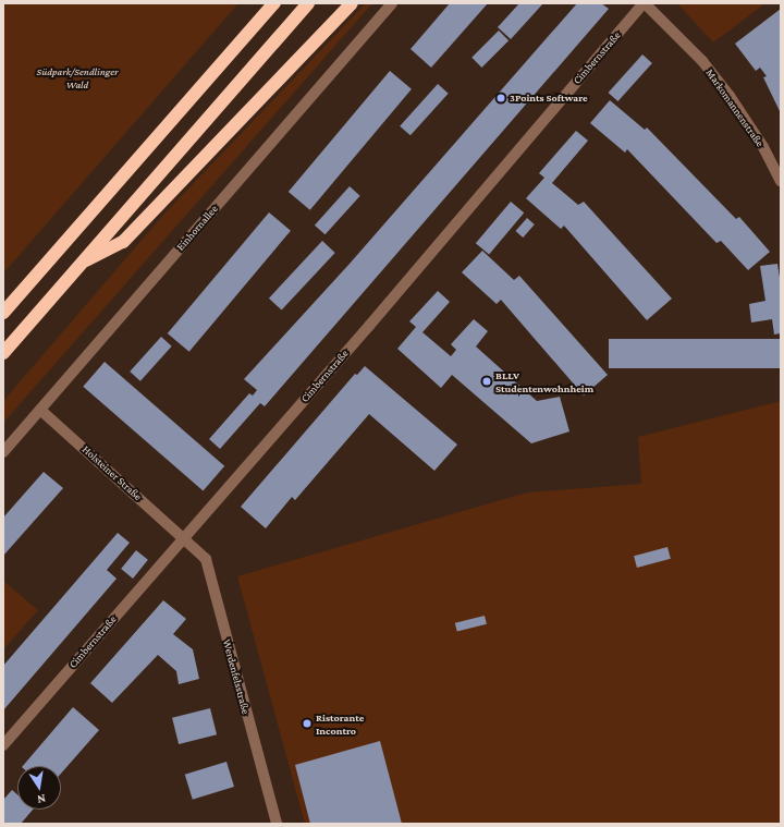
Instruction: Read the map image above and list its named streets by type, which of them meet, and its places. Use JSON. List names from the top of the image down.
{
  "streets": {
    "street": [
      "Cimbernstraße",
      "Markomannenstraße",
      "Einhornallee",
      "Holsteiner Straße",
      "Werdenfelsstraße"
    ]
  },
  "crossings": [
    ["Cimbernstraße", "Markomannenstraße"],
    ["Cimbernstraße", "Holsteiner Straße"],
    ["Cimbernstraße", "Werdenfelsstraße"],
    ["Einhornallee", "Holsteiner Straße"],
    ["Holsteiner Straße", "Werdenfelsstraße"]
  ],
  "parks": ["Südpark/Sendlinger Wald"],
  "places": ["3Points Software", "BLLV Studentenwohnheim", "Ristorante Incontro"],
  "north": "bottom"
}
